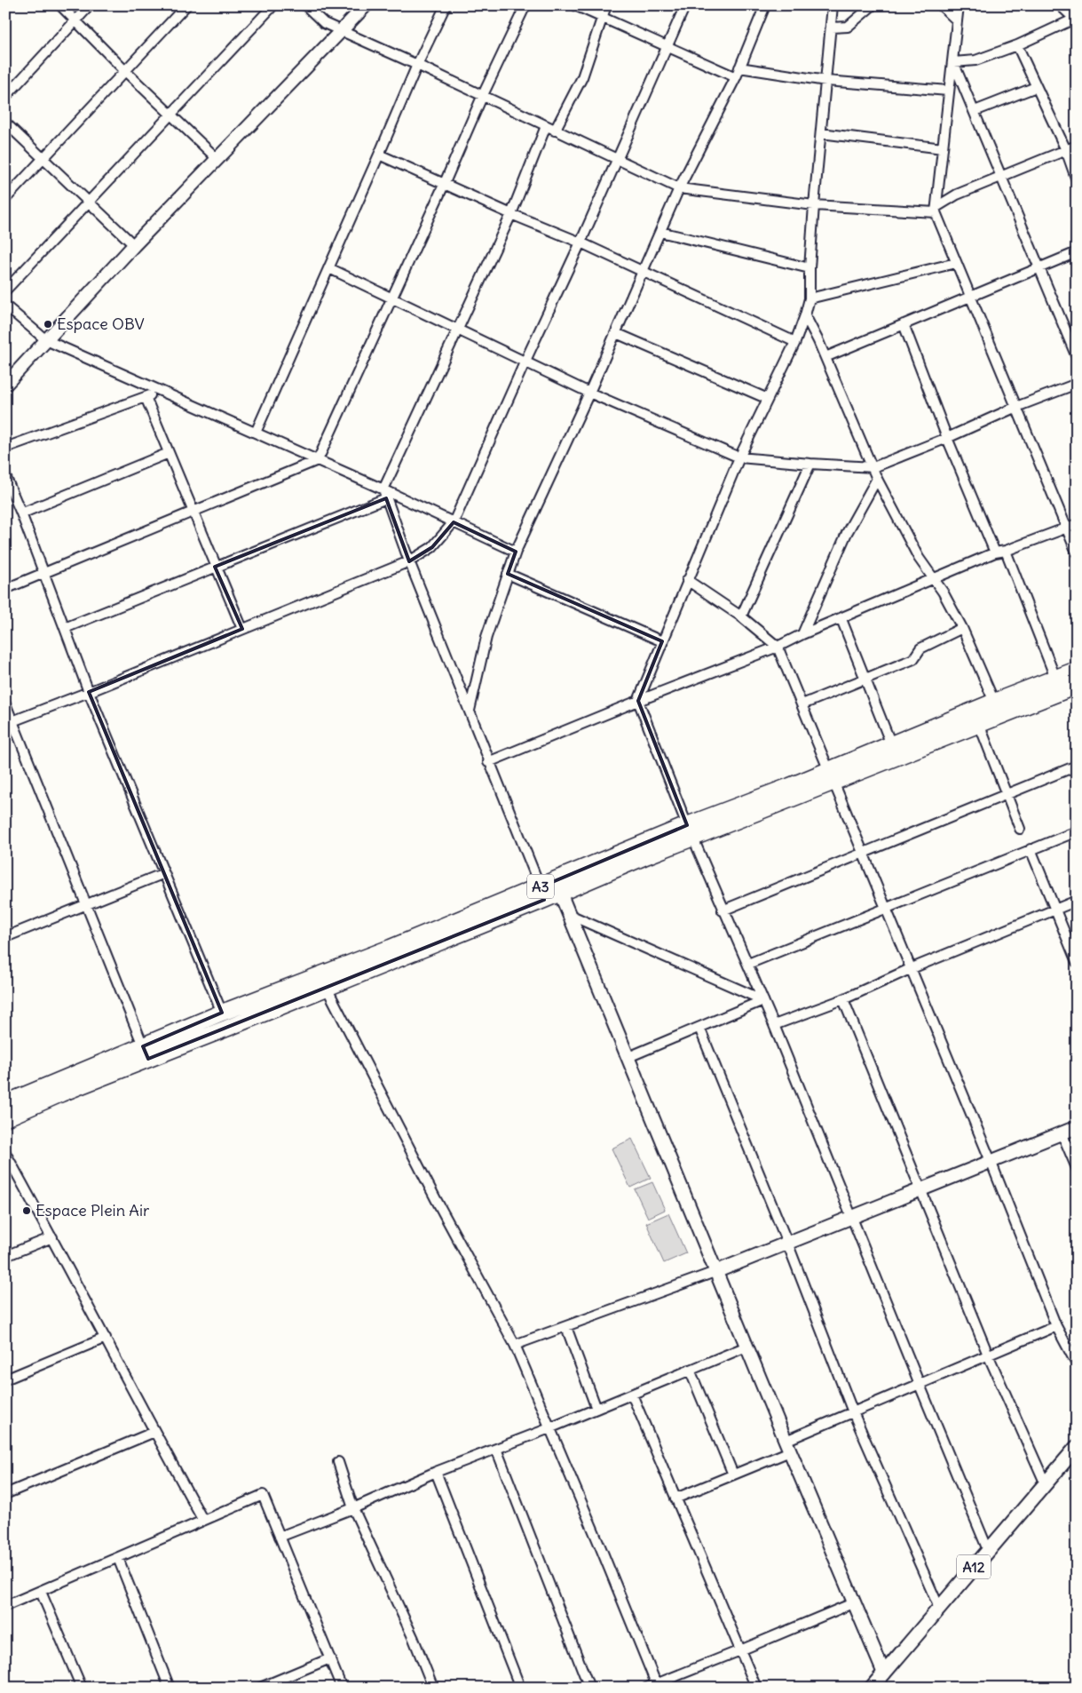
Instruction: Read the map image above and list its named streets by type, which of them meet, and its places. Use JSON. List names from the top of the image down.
{
  "streets": {
    "highway": ["A3"],
    "main road": ["A12"]
  },
  "places": ["Espace OBV", "Espace Plein Air"]
}
